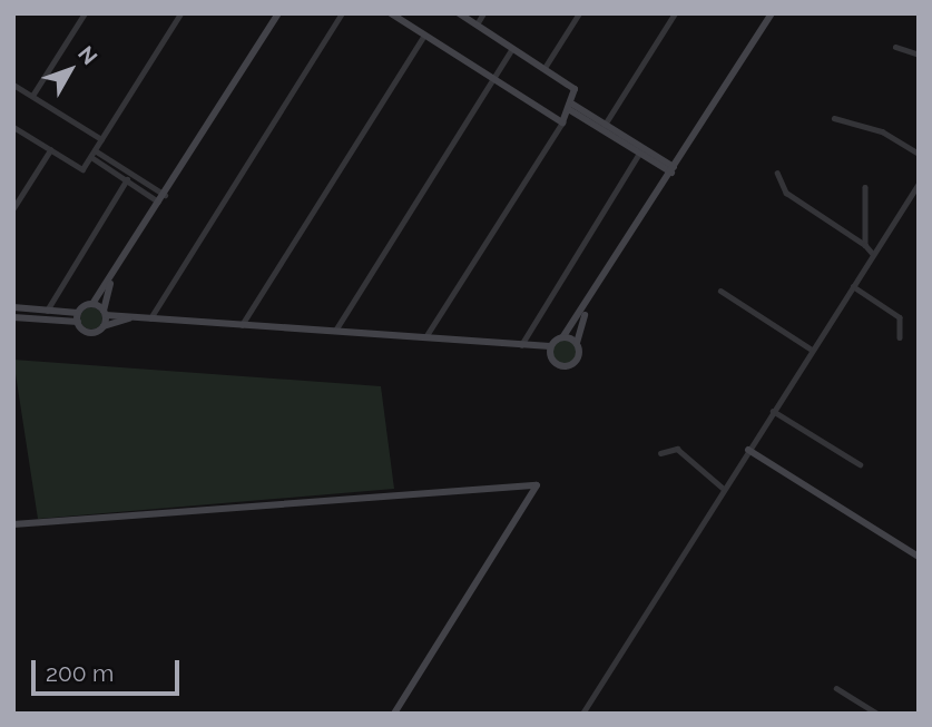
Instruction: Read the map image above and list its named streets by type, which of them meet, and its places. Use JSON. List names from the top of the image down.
{
  "scale_bar": "200 m",
  "north": "top right"
}
